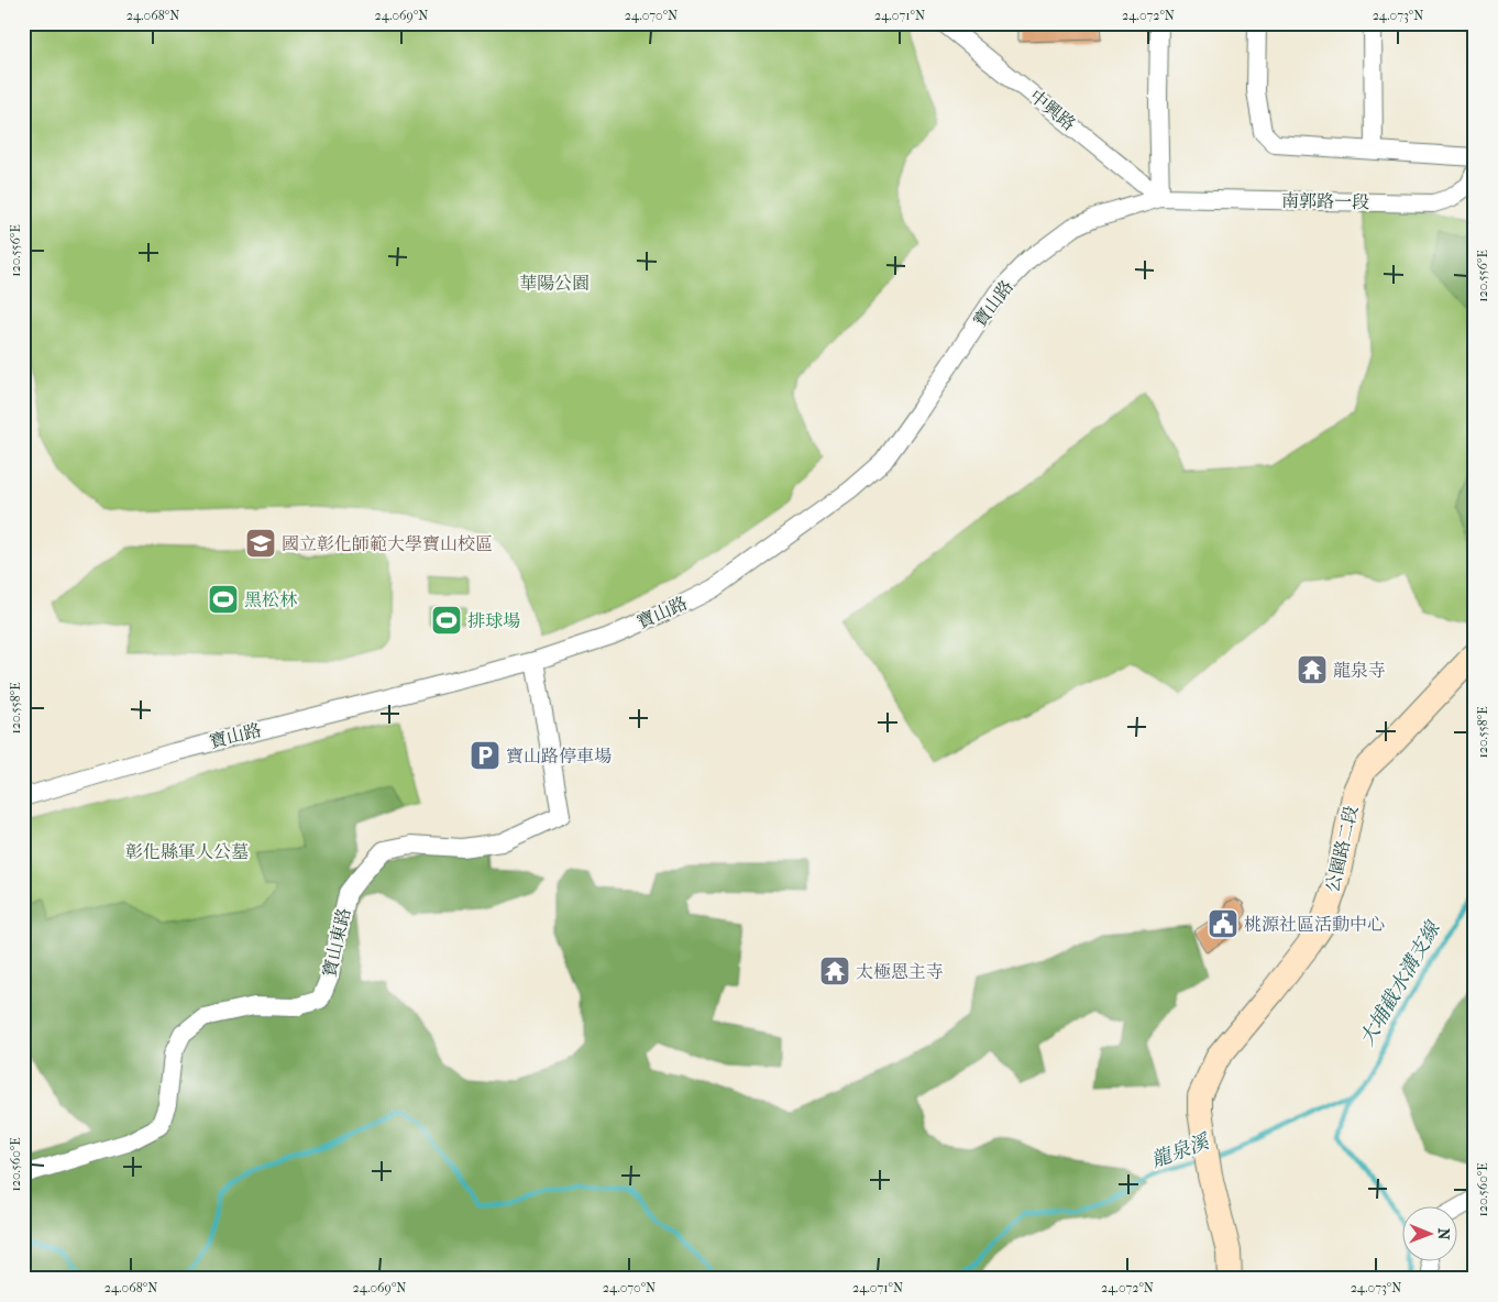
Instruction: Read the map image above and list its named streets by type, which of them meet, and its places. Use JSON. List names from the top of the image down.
{
  "streets": {
    "main road": ["公園路二段"],
    "street": [
      "中興路",
      "南郭路一段",
      "寶山路",
      "寶山東路"
    ]
  },
  "crossings": [
    ["中興路", "南郭路一段"],
    ["中興路", "寶山路"],
    ["南郭路一段", "寶山路"],
    ["寶山路", "寶山東路"]
  ],
  "water": ["大埔截水溝支線", "龍泉溪"],
  "parks": ["華陽公園", "彰化縣軍人公墓"],
  "places": {
    "school or university": ["國立彰化師範大學寶山校區"],
    "sports": ["黑松林", "排球場"],
    "temple": ["龍泉寺", "太極恩主寺"],
    "parking": ["寶山路停車場"],
    "public building": ["桃源社區活動中心"]
  },
  "north": "right",
  "coordinates": [
    "24.068°N",
    "24.069°N",
    "24.070°N",
    "24.071°N",
    "24.072°N",
    "24.073°N",
    "120.556°E",
    "120.558°E",
    "120.560°E"
  ]
}
